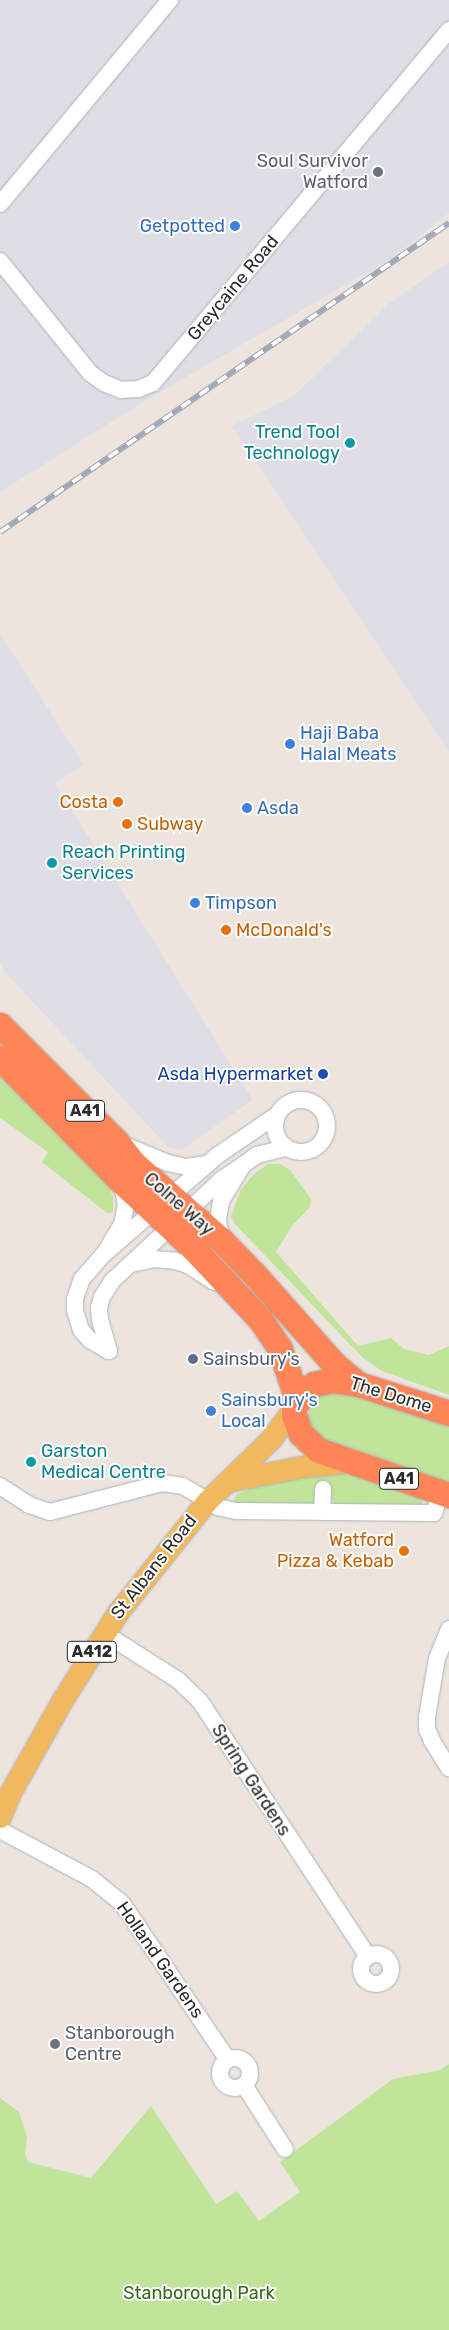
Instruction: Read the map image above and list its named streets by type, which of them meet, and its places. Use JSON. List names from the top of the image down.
{
  "streets": {
    "highway": ["A41", "Colne Way", "The Dome"],
    "main road": ["St Albans Road", "A412"],
    "street": ["Greycaine Road", "Spring Gardens", "Holland Gardens"]
  },
  "crossings": [
    ["A41", "Colne Way"],
    ["A41", "The Dome"],
    ["A41", "St Albans Road"],
    ["Colne Way", "The Dome"],
    ["Colne Way", "St Albans Road"],
    ["The Dome", "St Albans Road"],
    ["St Albans Road", "Spring Gardens"]
  ],
  "parks": ["Stanborough Park"],
  "places": [
    "Soul Survivor Watford",
    "Getpotted",
    "Trend Tool Technology",
    "Haji Baba Halal Meats",
    "Costa",
    "Asda",
    "Subway",
    "Reach Printing Services",
    "Timpson",
    "McDonald's",
    "Asda Hypermarket",
    "Sainsbury's",
    "Sainsbury's Local",
    "Garston Medical Centre",
    "Watford Pizza & Kebab",
    "Stanborough Centre"
  ]
}
